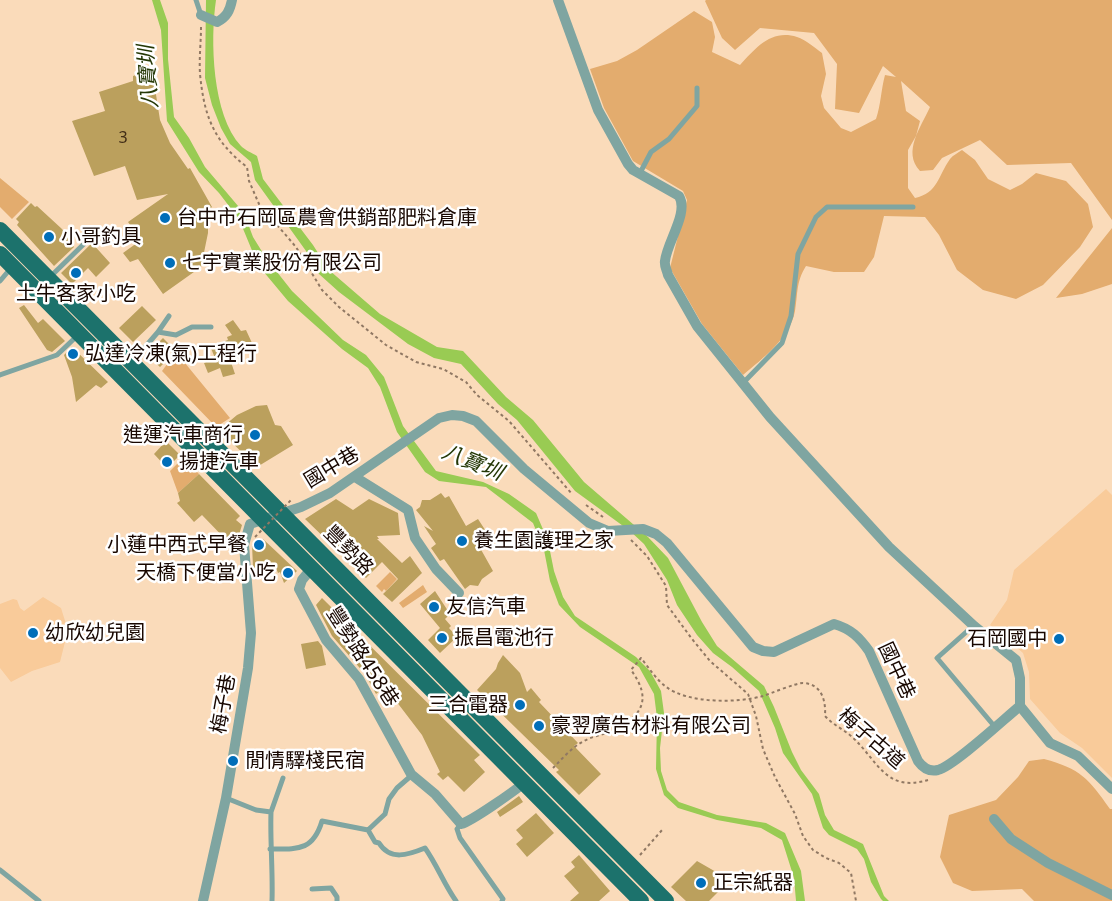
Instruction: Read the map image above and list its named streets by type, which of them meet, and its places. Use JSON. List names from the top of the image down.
{
  "streets": {
    "main road": ["豐勢路"],
    "street": ["國中巷", "豐勢路458巷", "梅子巷"],
    "path": ["梅子古道"]
  },
  "crossings": [
    ["國中巷", "豐勢路"],
    ["國中巷", "梅子巷"],
    ["國中巷", "梅子古道"],
    ["豐勢路", "豐勢路458巷"],
    ["豐勢路", "梅子巷"],
    ["豐勢路", "梅子古道"]
  ],
  "water": ["八寶圳"],
  "places": [
    "台中市石岡區農會供銷部肥料倉庫",
    "小哥釣具",
    "七宇實業股份有限公司",
    "土牛客家小吃",
    "弘達冷凍(氣)工程行",
    "進運汽車商行",
    "揚捷汽車",
    "養生園護理之家",
    "小蓮中西式早餐",
    "天橋下便當小吃",
    "友信汽車",
    "幼欣幼兒園",
    "振昌電池行",
    "石岡國中",
    "三合電器",
    "豪翌廣告材料有限公司",
    "閒情驛棧民宿",
    "正宗紙器"
  ],
  "house_numbers": ["3"]
}
